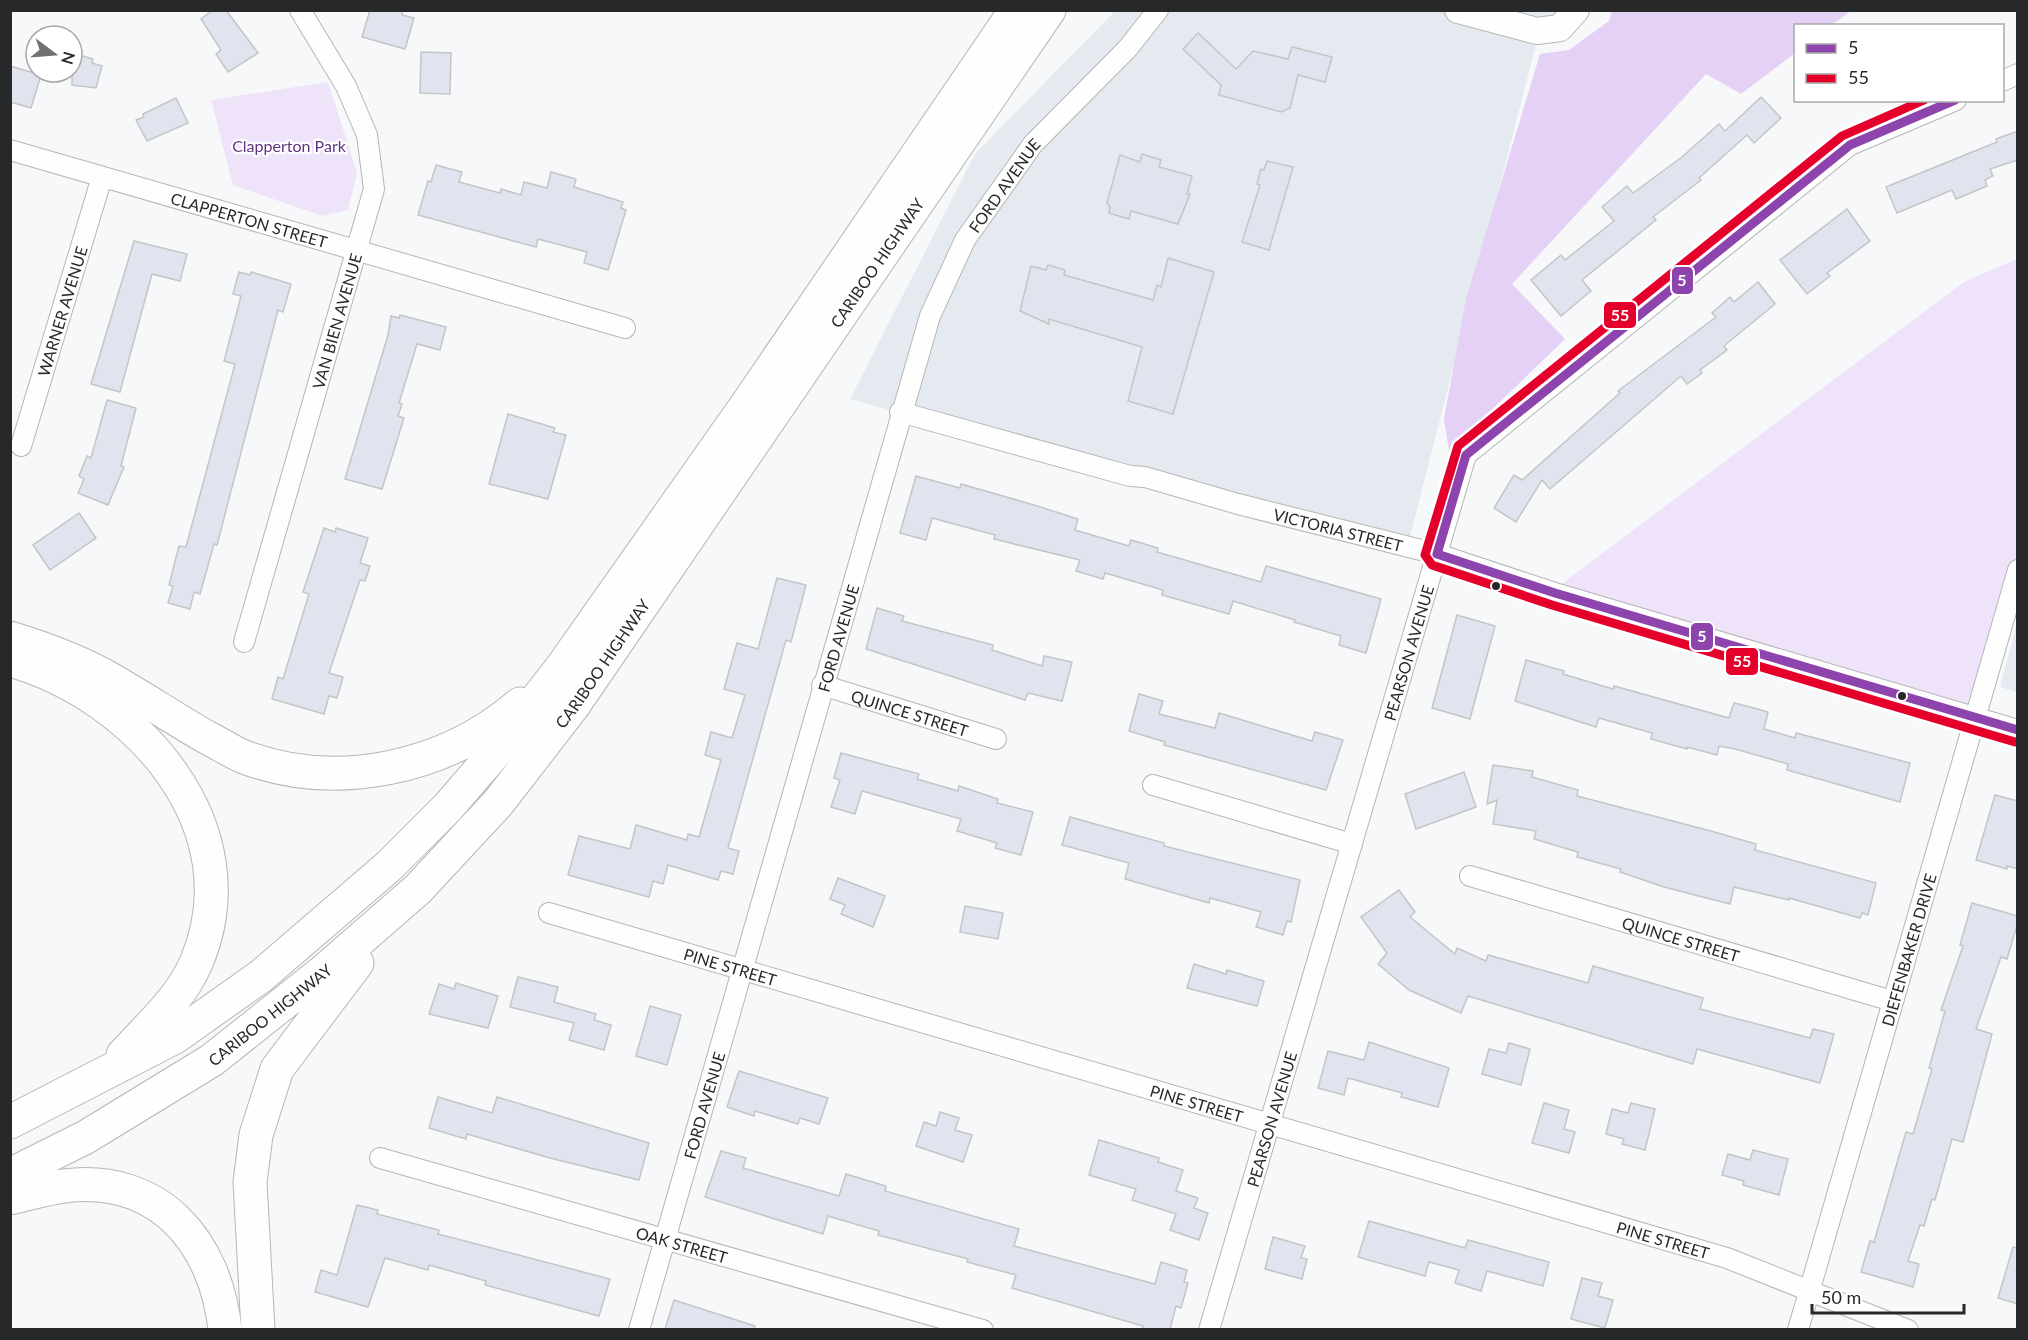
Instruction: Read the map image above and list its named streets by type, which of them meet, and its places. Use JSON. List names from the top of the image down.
{
  "streets": {
    "highway": ["CARIBOO HIGHWAY"],
    "street": [
      "FORD AVENUE",
      "CLAPPERTON STREET",
      "WARNER AVENUE",
      "VAN BIEN AVENUE",
      "VICTORIA STREET",
      "PEARSON AVENUE",
      "QUINCE STREET",
      "DIEFENBAKER DRIVE",
      "PINE STREET",
      "OAK STREET"
    ]
  },
  "crossings": [
    ["FORD AVENUE", "VICTORIA STREET"],
    ["FORD AVENUE", "QUINCE STREET"],
    ["FORD AVENUE", "PINE STREET"],
    ["FORD AVENUE", "OAK STREET"],
    ["CLAPPERTON STREET", "WARNER AVENUE"],
    ["CLAPPERTON STREET", "VAN BIEN AVENUE"],
    ["VICTORIA STREET", "PEARSON AVENUE"],
    ["VICTORIA STREET", "DIEFENBAKER DRIVE"],
    ["PEARSON AVENUE", "PINE STREET"],
    ["QUINCE STREET", "DIEFENBAKER DRIVE"],
    ["DIEFENBAKER DRIVE", "PINE STREET"]
  ],
  "parks": ["Clapperton Park"],
  "lines": ["transit line 5", "transit line 55"],
  "legend": ["5", "55"],
  "scale_bar": "50 m",
  "north": "right"
}
